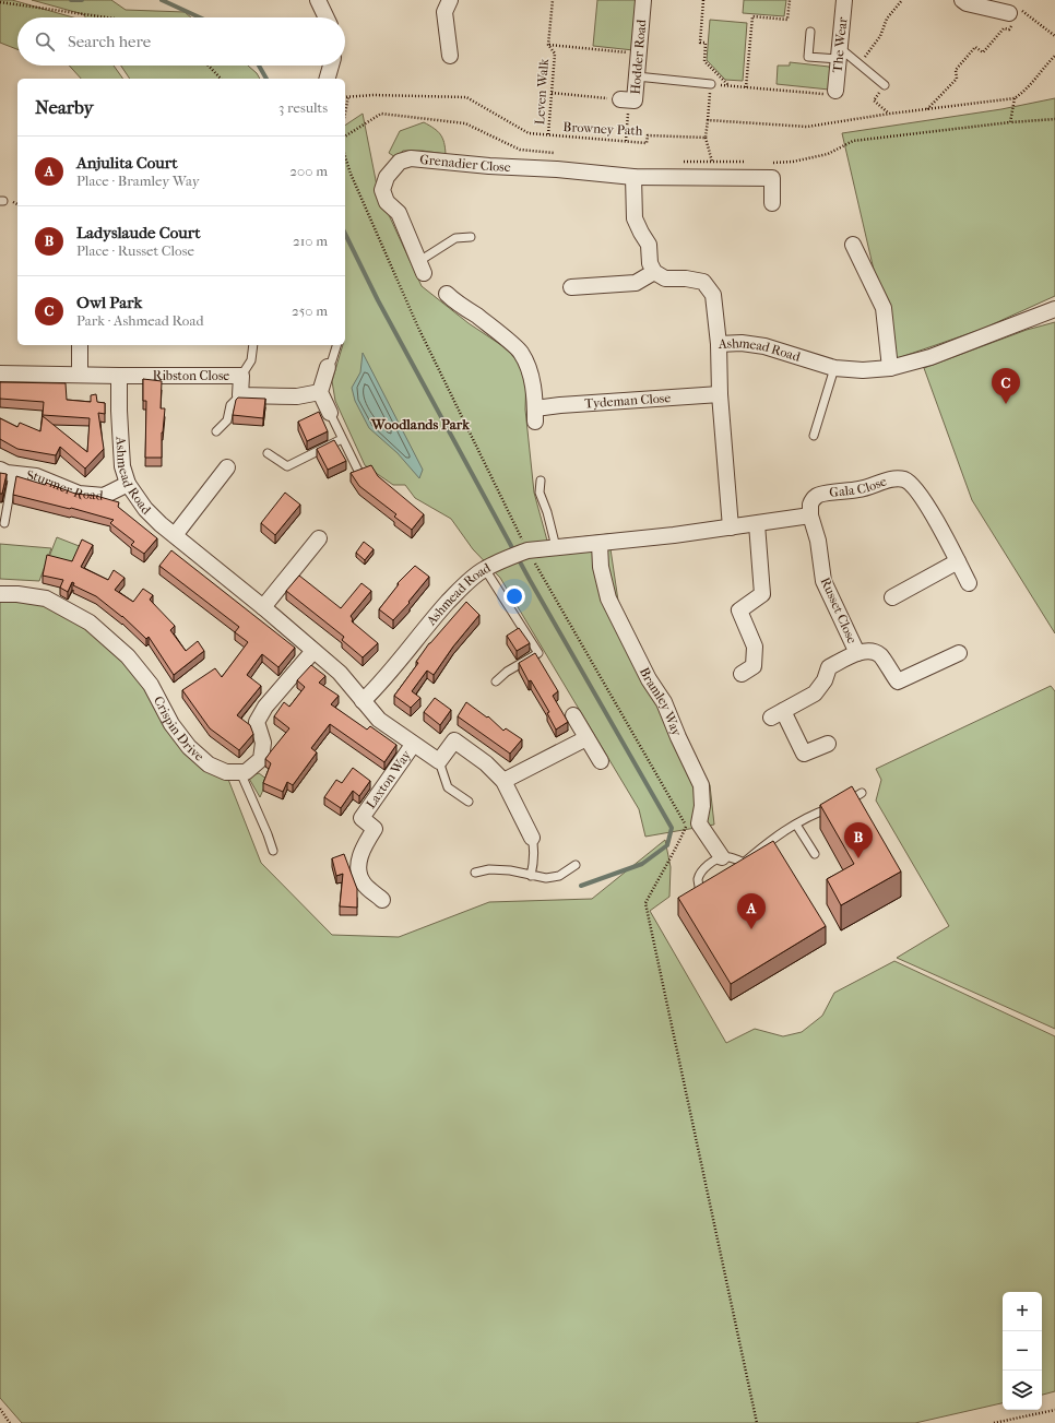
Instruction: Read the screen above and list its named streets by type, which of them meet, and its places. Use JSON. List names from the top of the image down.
{
  "streets": {
    "street": [
      "The Wear",
      "Hodder Road",
      "Grenadier Close",
      "Ashmead Road",
      "Ribston Close",
      "Tydeman Close",
      "Sturmer Road",
      "Gala Close",
      "Russet Close",
      "Bramley Way",
      "Crispin Drive",
      "Laxton Way"
    ],
    "path": ["Leven Walk", "Browney Path"]
  },
  "crossings": [
    ["Leven Walk", "Browney Path"],
    ["Ashmead Road", "Ribston Close"],
    ["Ashmead Road", "Tydeman Close"],
    ["Ashmead Road", "Sturmer Road"],
    ["Ashmead Road", "Bramley Way"],
    ["Ashmead Road", "Laxton Way"],
    ["Gala Close", "Russet Close"]
  ],
  "districts": ["Woodlands Park"],
  "page": {
    "search": "Search here",
    "heading": ["Nearby", "3 results"],
    "list": [
      {
        "mark": "A",
        "name": "Anjulita Court",
        "note": "Place · Bramley Way",
        "value": "200 m"
      },
      {
        "mark": "B",
        "name": "Ladyslaude Court",
        "note": "Place · Russet Close",
        "value": "210 m"
      },
      {
        "mark": "C",
        "name": "Owl Park",
        "note": "Park · Ashmead Road",
        "value": "250 m"
      }
    ],
    "pins": ["C", "B", "A"],
    "map_buttons": ["+", "−"]
  }
}
